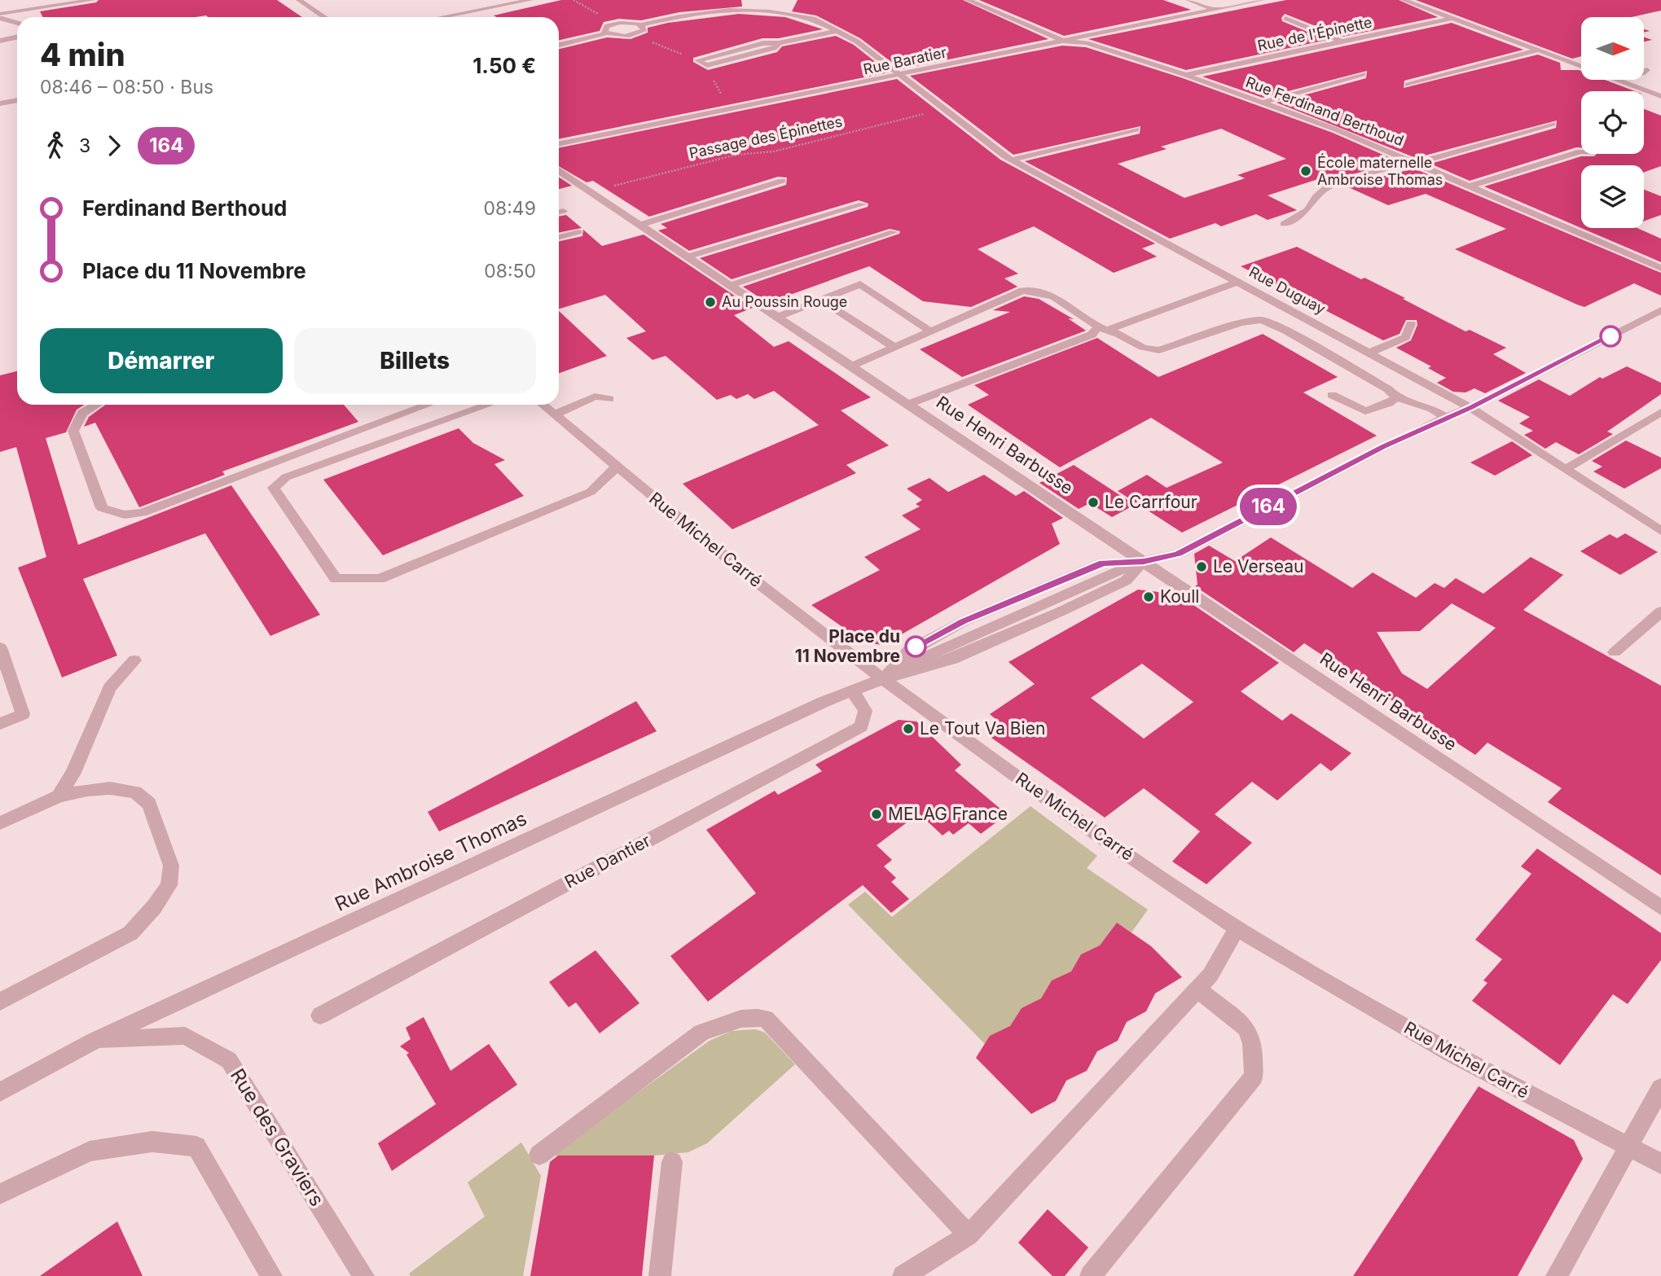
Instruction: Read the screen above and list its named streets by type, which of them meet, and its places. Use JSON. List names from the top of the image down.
{
  "streets": {
    "street": [
      "Rue de l'Épinette",
      "Rue Baratier",
      "Rue Ferdinand Berthoud",
      "Rue Duguay",
      "Rue Henri Barbusse",
      "Rue Michel Carré",
      "Rue Ambroise Thomas",
      "Rue Dantier",
      "Rue des Graviers"
    ],
    "path": ["Passage des Épinettes"]
  },
  "crossings": [
    ["Rue de l'Épinette", "Rue Ferdinand Berthoud"],
    ["Rue Baratier", "Rue Ferdinand Berthoud"],
    ["Rue Baratier", "Rue Duguay"],
    ["Passage des Épinettes", "Rue Duguay"],
    ["Passage des Épinettes", "Rue Henri Barbusse"],
    ["Rue Henri Barbusse", "Rue Ambroise Thomas"],
    ["Rue Michel Carré", "Rue Ambroise Thomas"],
    ["Rue Ambroise Thomas", "Rue Dantier"],
    ["Rue Ambroise Thomas", "Rue des Graviers"]
  ],
  "places": [
    "École maternelle Ambroise Thomas",
    "Au Poussin Rouge",
    "Le Carrfour",
    "Le Verseau",
    "Koull",
    "Place du 11 Novembre",
    "Le Tout Va Bien",
    "MELAG France"
  ],
  "lines": ["bus line 164"],
  "north": "right",
  "page": {
    "on_map": "164",
    "heading": ["4 min", "08:46 – 08:50 · Bus", "1.50 €"],
    "legs": ["3", "164"],
    "list": [
      {
        "name": "Ferdinand Berthoud",
        "value": "08:49"
      },
      {
        "name": "Place du 11 Novembre",
        "value": "08:50"
      }
    ],
    "buttons": ["Démarrer", "Billets"]
  }
}
